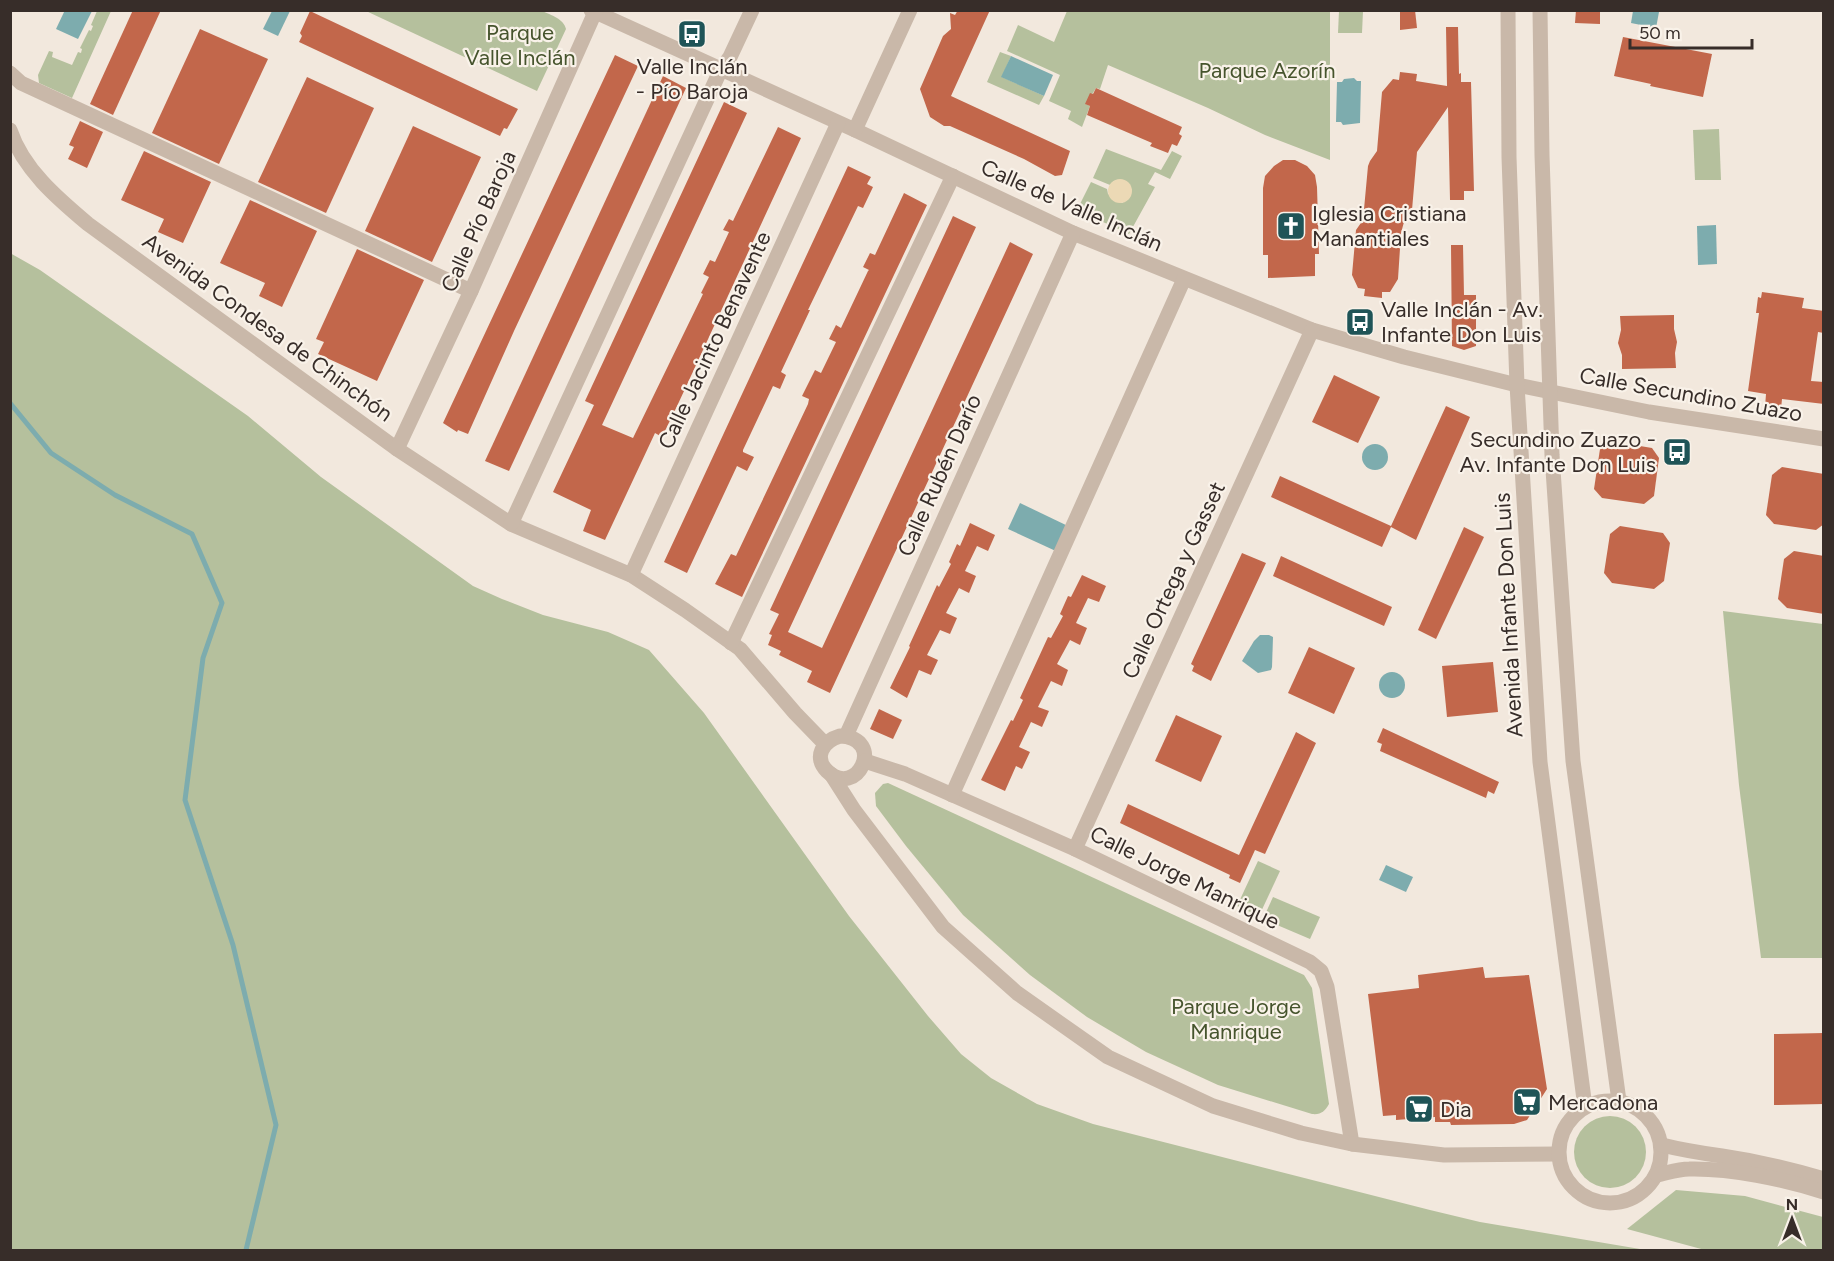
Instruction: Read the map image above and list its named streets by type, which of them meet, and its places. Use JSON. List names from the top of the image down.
{
  "streets": {
    "street": [
      "Calle de Valle Inclán",
      "Calle Pío Baroja",
      "Avenida Condesa de Chinchón",
      "Calle Jacinto Benavente",
      "Calle Secundino Zuazo",
      "Calle Rubén Darío",
      "Calle Ortega y Gasset",
      "Avenida Infante Don Luis",
      "Calle Jorge Manrique"
    ]
  },
  "crossings": [
    ["Calle de Valle Inclán", "Calle Pío Baroja"],
    ["Calle de Valle Inclán", "Calle Jacinto Benavente"],
    ["Calle de Valle Inclán", "Calle Secundino Zuazo"],
    ["Calle de Valle Inclán", "Calle Rubén Darío"],
    ["Calle de Valle Inclán", "Calle Ortega y Gasset"],
    ["Calle de Valle Inclán", "Avenida Infante Don Luis"],
    ["Calle Pío Baroja", "Avenida Condesa de Chinchón"],
    ["Avenida Condesa de Chinchón", "Calle Jacinto Benavente"],
    ["Avenida Condesa de Chinchón", "Calle Rubén Darío"],
    ["Avenida Condesa de Chinchón", "Calle Jorge Manrique"],
    ["Calle Rubén Darío", "Calle Jorge Manrique"],
    ["Calle Ortega y Gasset", "Calle Jorge Manrique"]
  ],
  "parks": ["Parque Valle Inclán", "Parque Azorín", "Parque Jorge Manrique"],
  "places": {
    "bus stop": ["Valle Inclán - Pío Baroja", "Valle Inclán - Av. Infante Don Luis", "Secundino Zuazo - Av. Infante Don Luis"],
    "church": ["Iglesia Cristiana Manantiales"],
    "supermarket": ["Mercadona", "Dia"]
  },
  "scale_bar": "50 m",
  "north": "top"
}
